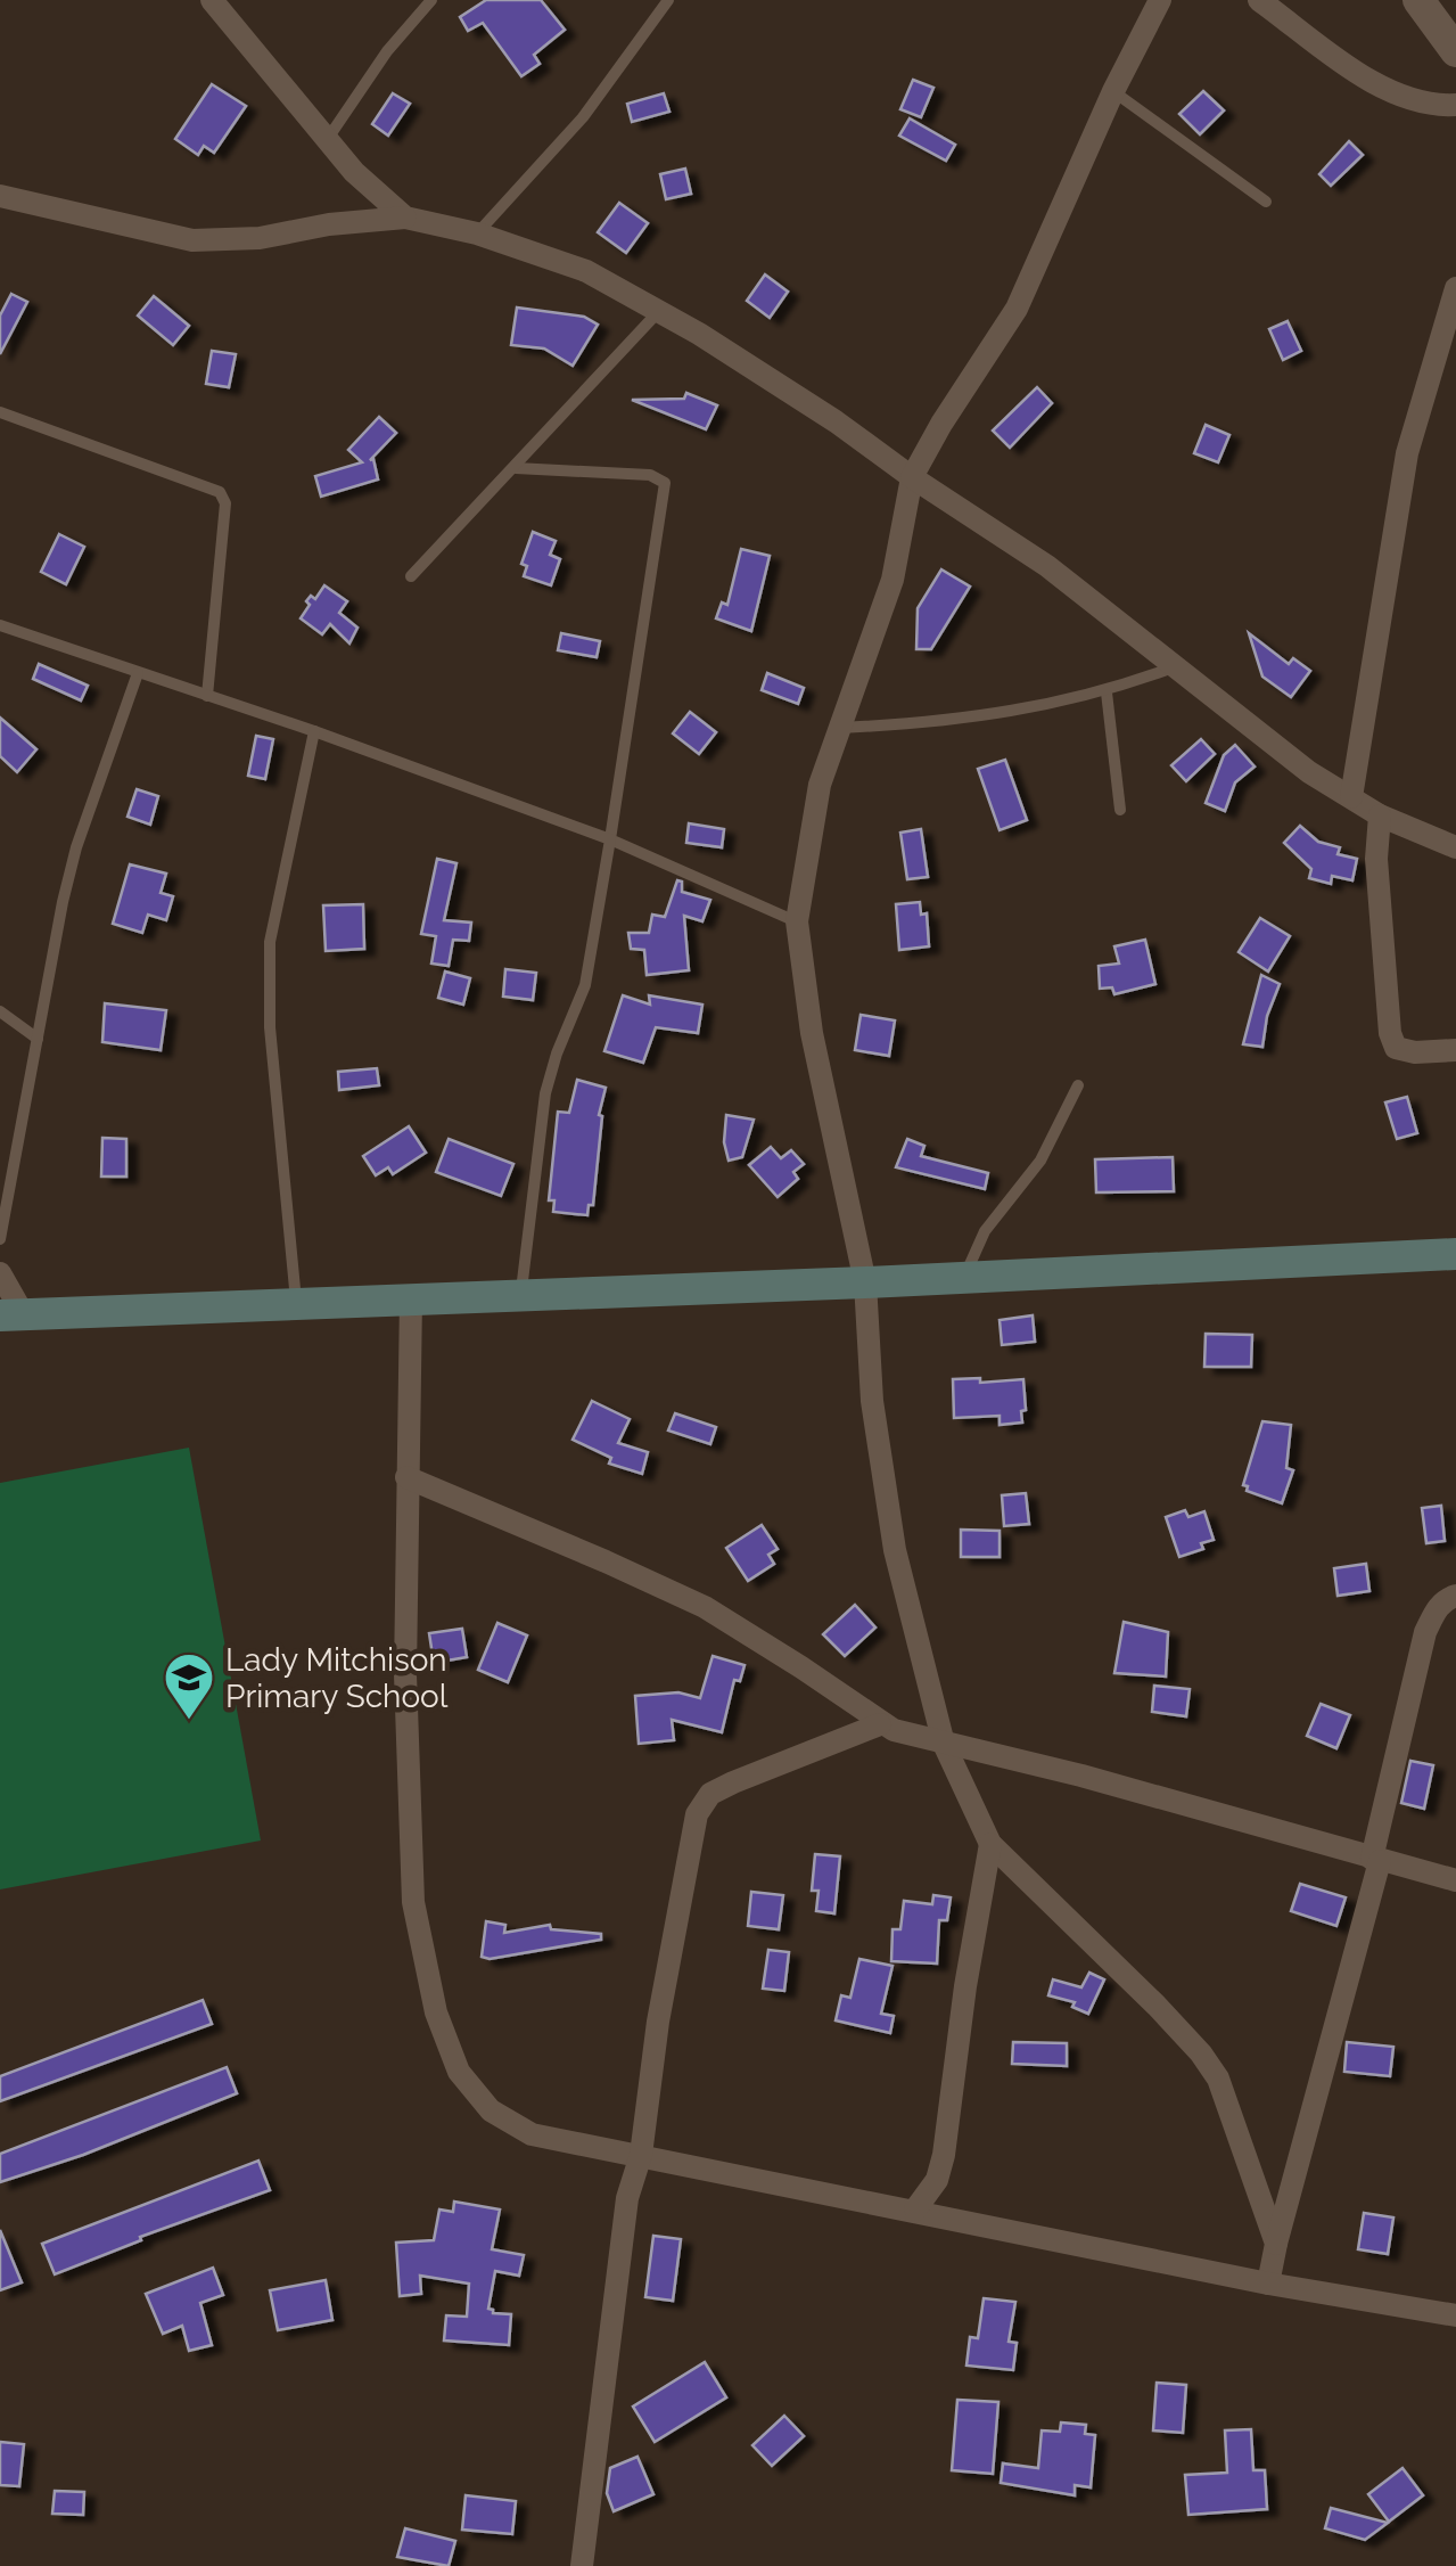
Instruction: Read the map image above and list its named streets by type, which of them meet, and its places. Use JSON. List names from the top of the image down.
{
  "places": {
    "school or university": ["Lady Mitchison Primary School"]
  }
}
